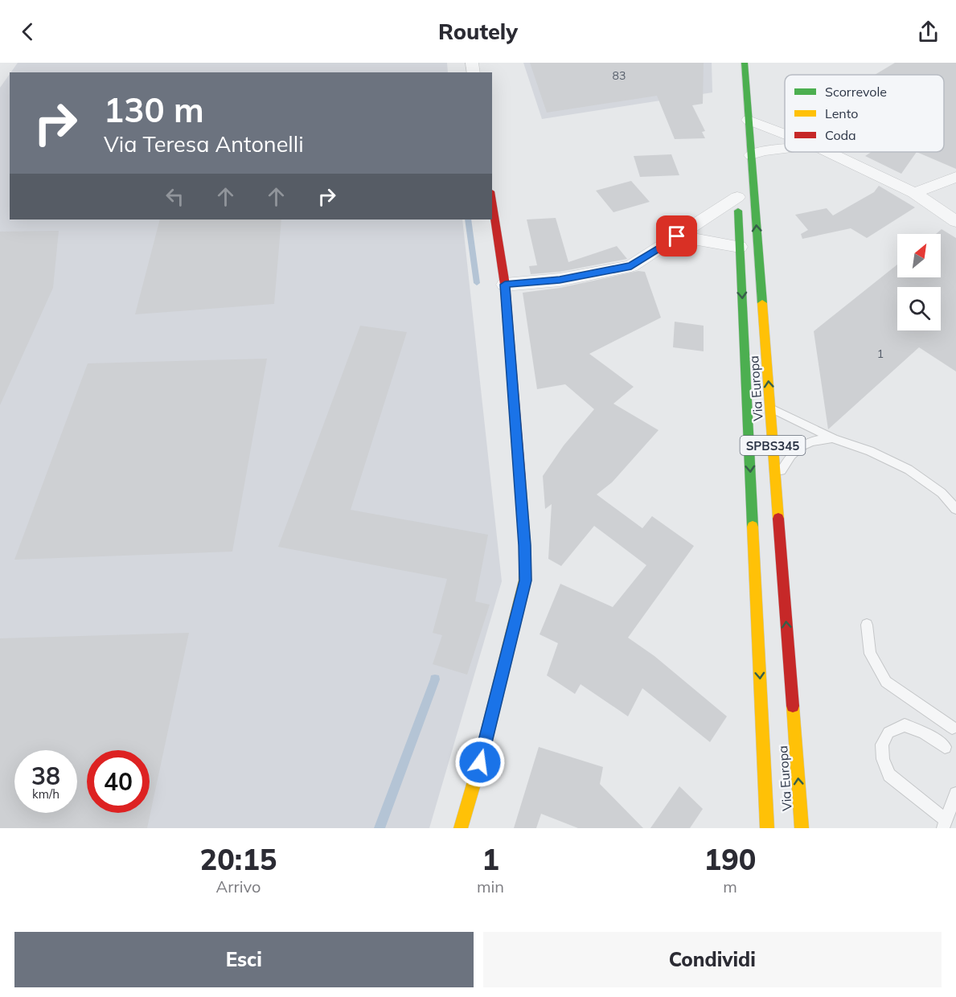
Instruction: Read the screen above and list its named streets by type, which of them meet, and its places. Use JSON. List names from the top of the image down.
{
  "streets": {
    "main road": ["Via Europa", "SPBS345"]
  },
  "house_numbers": ["83", "1"],
  "legend": ["Scorrevole", "Lento", "Coda"],
  "north": "top right",
  "page": {
    "header": "Routely",
    "turn": ["130 m", "Via Teresa Antonelli"],
    "speed": "38 km/h",
    "limit": "40",
    "eta": [
      "20:15",
      "Arrivo",
      "1",
      "min",
      "190",
      "m"
    ],
    "buttons": ["Esci", "Condividi"]
  }
}
